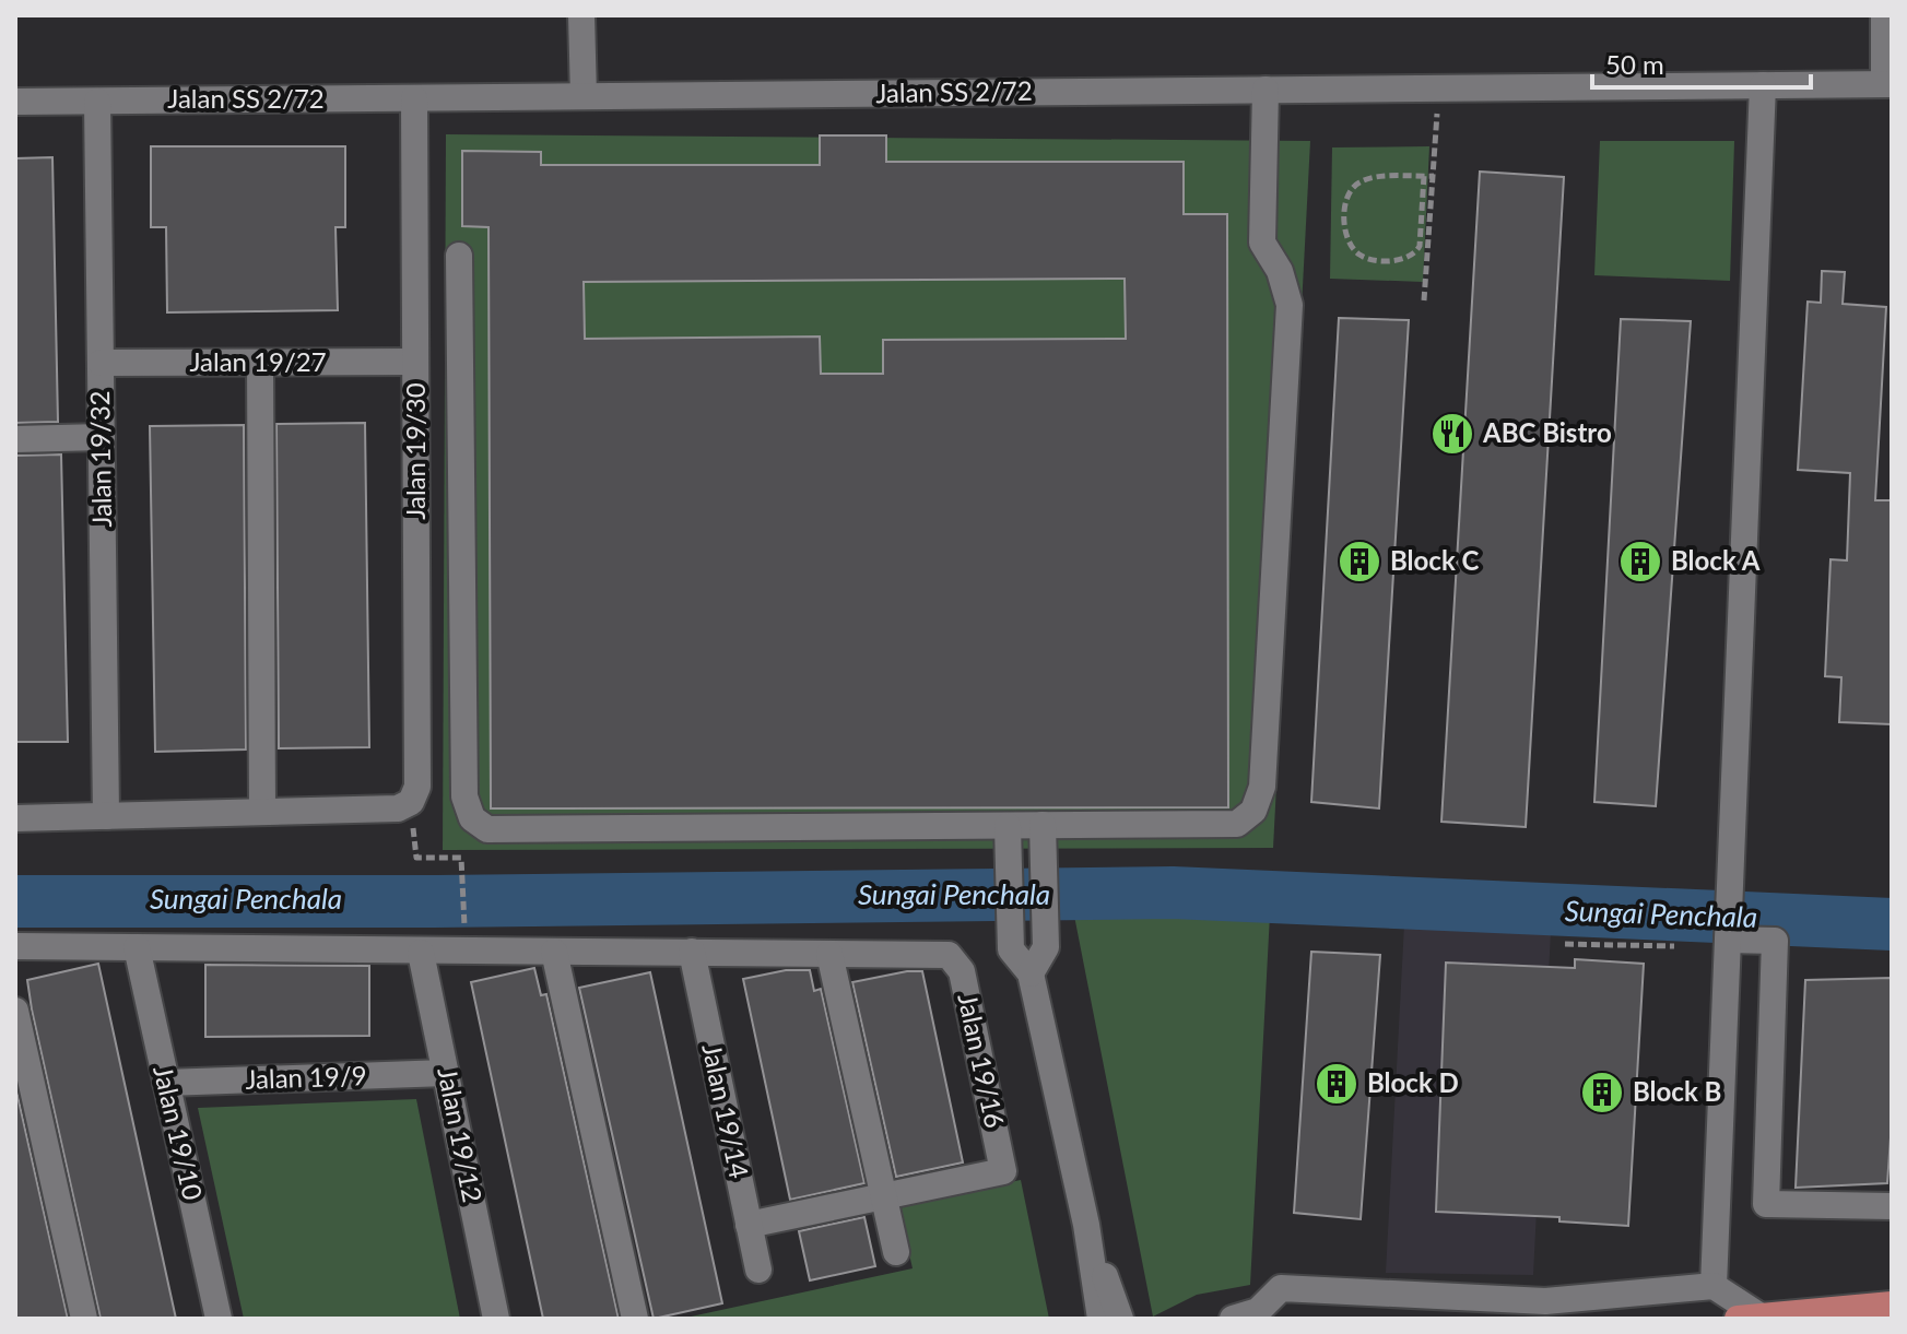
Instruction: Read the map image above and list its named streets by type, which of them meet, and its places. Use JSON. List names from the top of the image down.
{
  "streets": {
    "street": [
      "Jalan SS 2/72",
      "Jalan 19/27",
      "Jalan 19/30",
      "Jalan 19/32",
      "Jalan 19/16",
      "Jalan 19/9",
      "Jalan 19/14",
      "Jalan 19/10",
      "Jalan 19/12"
    ]
  },
  "crossings": [
    ["Jalan SS 2/72", "Jalan 19/30"],
    ["Jalan SS 2/72", "Jalan 19/32"],
    ["Jalan 19/27", "Jalan 19/30"],
    ["Jalan 19/27", "Jalan 19/32"],
    ["Jalan 19/9", "Jalan 19/10"],
    ["Jalan 19/9", "Jalan 19/12"]
  ],
  "water": ["Sungai Penchala"],
  "places": {
    "restaurant": ["ABC Bistro"],
    "building": [
      "Block C",
      "Block A",
      "Block D",
      "Block B"
    ]
  },
  "scale_bar": "50 m"
}
